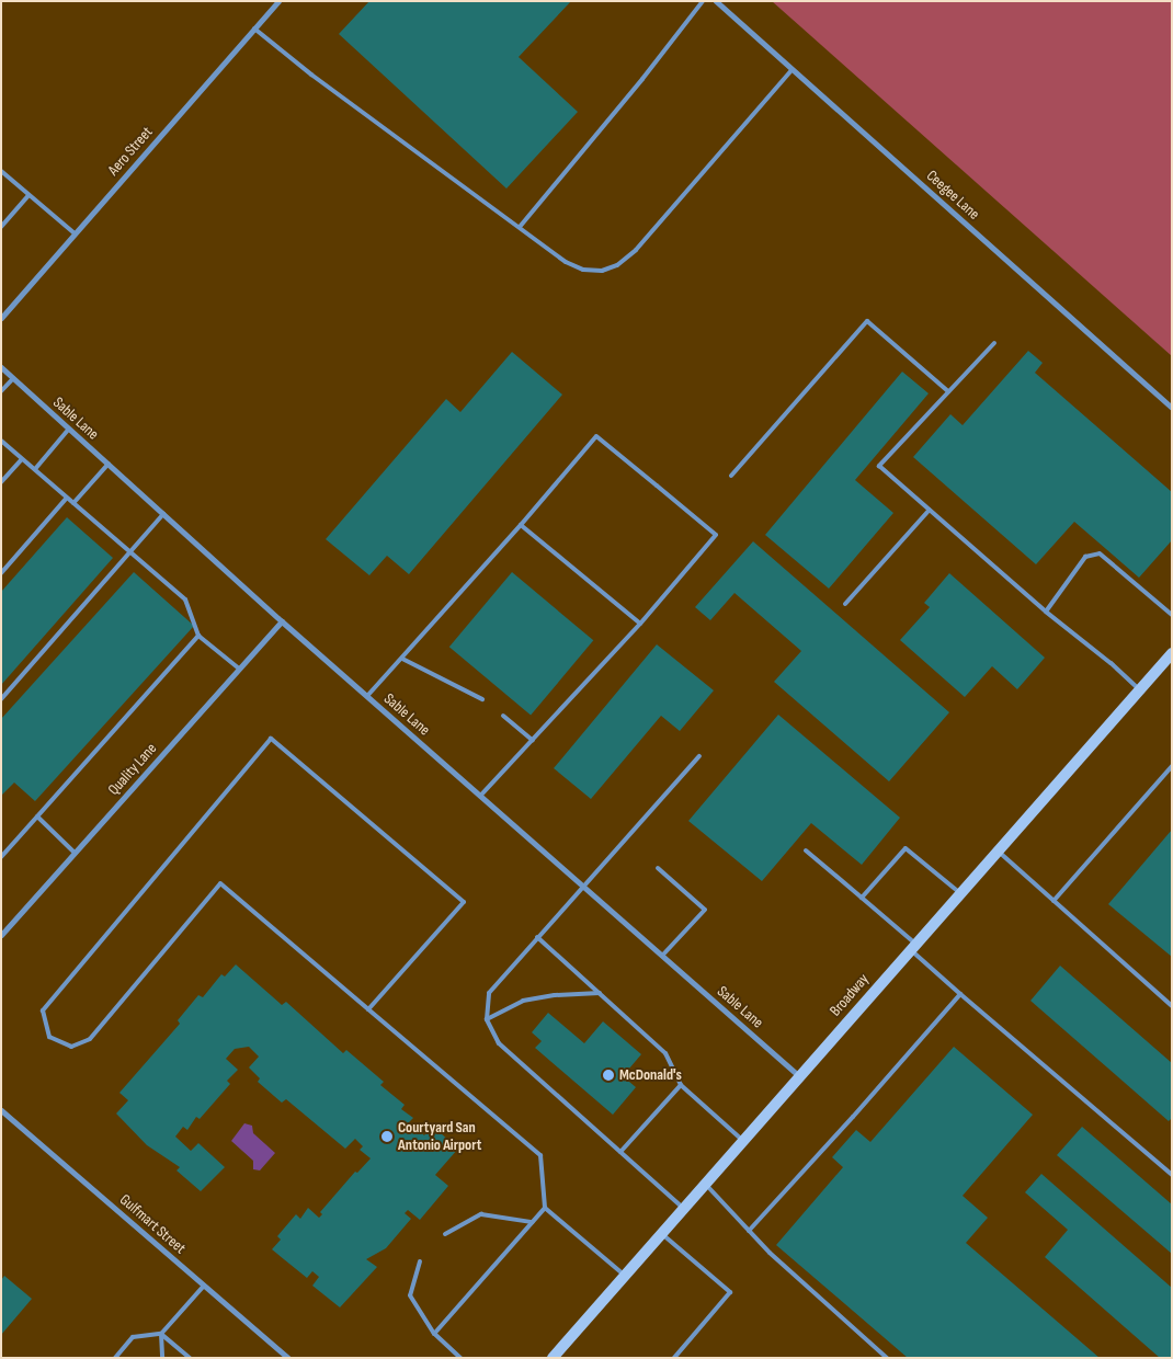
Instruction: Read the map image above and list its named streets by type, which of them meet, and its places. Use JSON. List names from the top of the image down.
{
  "streets": {
    "main road": ["Broadway"],
    "street": [
      "Aero Street",
      "Ceegee Lane",
      "Sable Lane",
      "Quality Lane",
      "Gulfmart Street"
    ]
  },
  "crossings": [
    ["Sable Lane", "Quality Lane"],
    ["Sable Lane", "Broadway"]
  ],
  "places": ["McDonald's", "Courtyard San Antonio Airport"]
}
